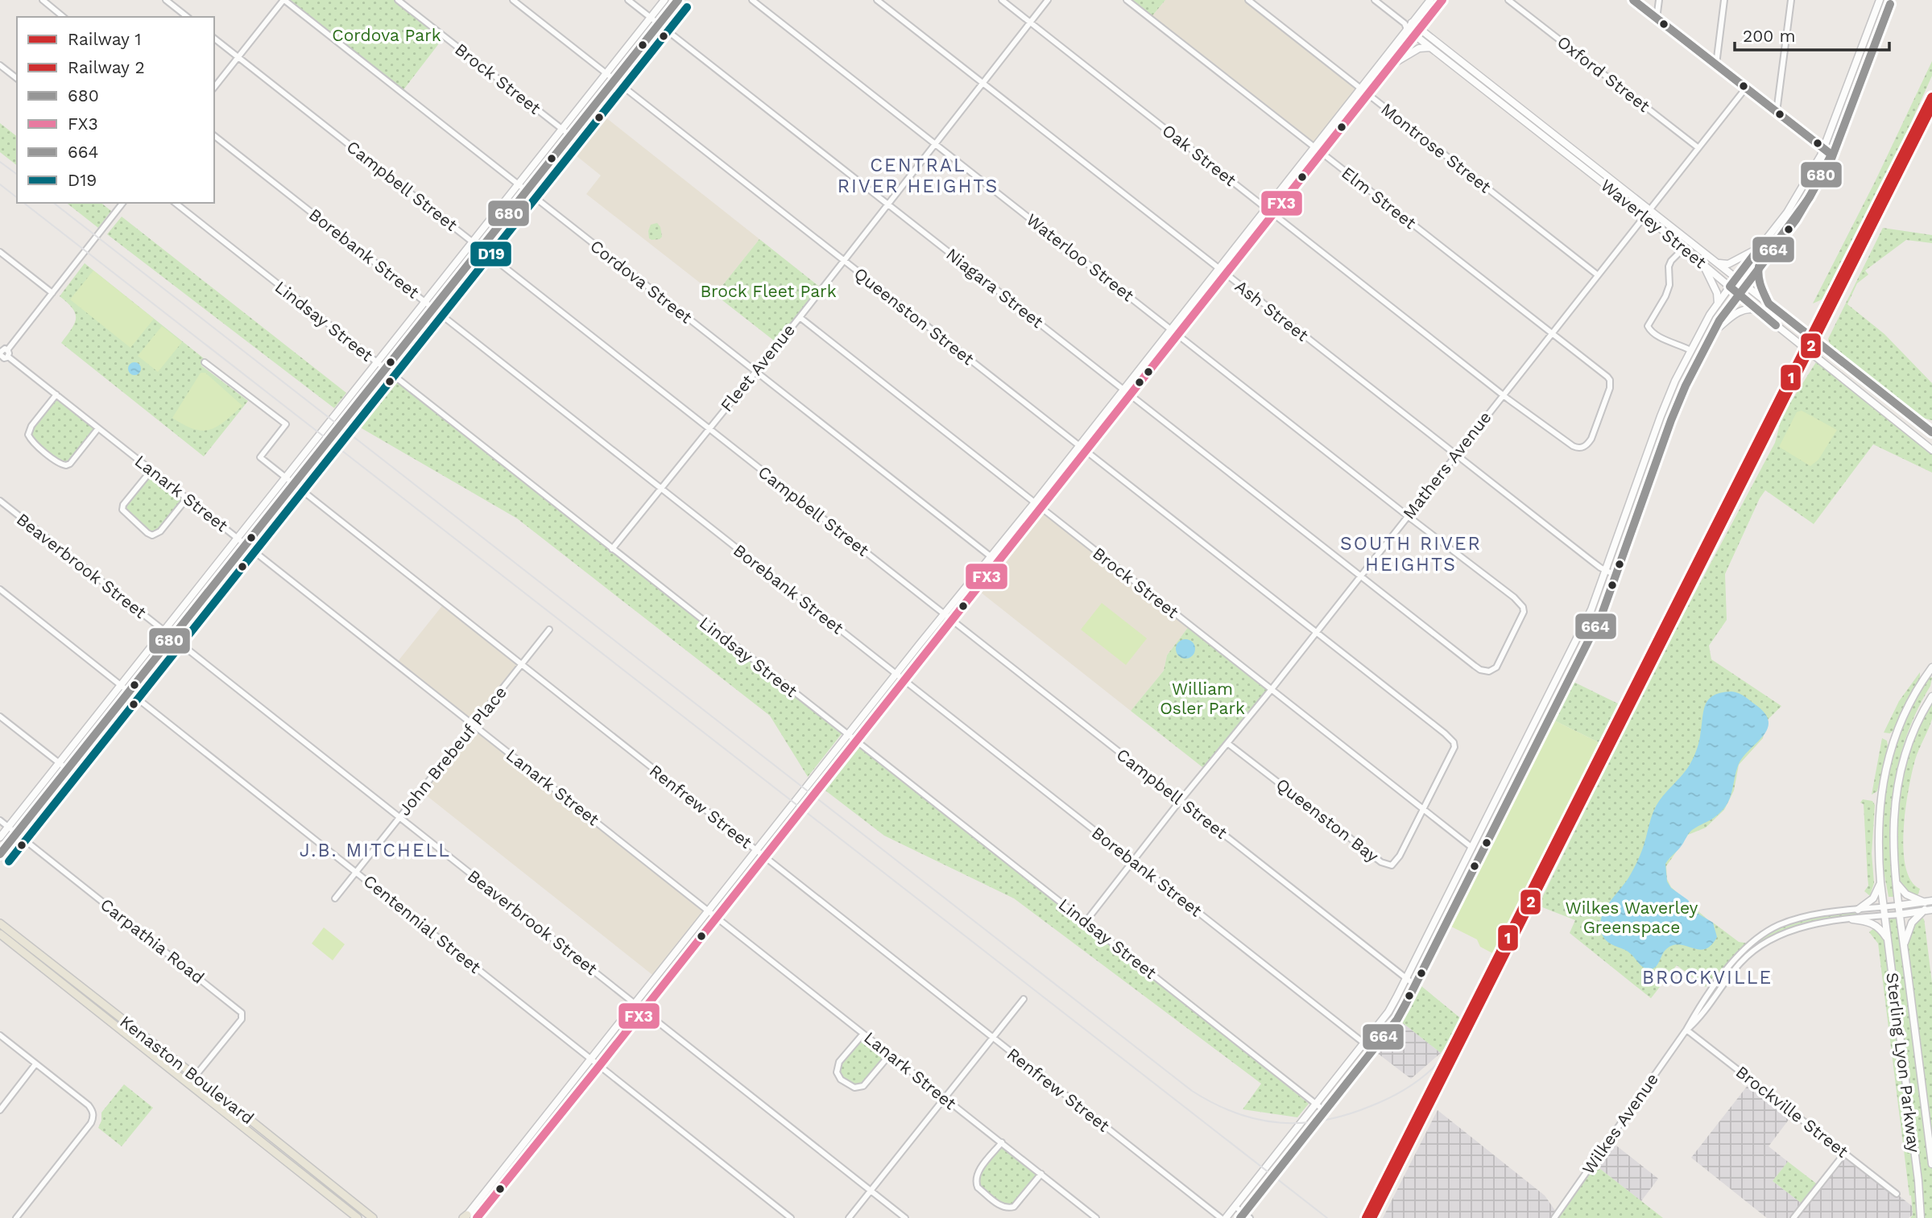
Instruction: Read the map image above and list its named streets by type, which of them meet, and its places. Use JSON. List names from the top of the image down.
{
  "streets": {
    "main road": ["Waverley Street", "Sterling Lyon Parkway", "Kenaston Boulevard"],
    "street": [
      "Oxford Street",
      "Brock Street",
      "Montrose Street",
      "Oak Street",
      "Campbell Street",
      "Elm Street",
      "Borebank Street",
      "Waterloo Street",
      "Cordova Street",
      "Niagara Street",
      "Ash Street",
      "Queenston Street",
      "Lindsay Street",
      "Fleet Avenue",
      "Mathers Avenue",
      "Lanark Street",
      "Beaverbrook Street",
      "John Brebeuf Place",
      "Renfrew Street",
      "Queenston Bay",
      "Centennial Street",
      "Carpathia Road",
      "Brockville Street",
      "Wilkes Avenue"
    ]
  },
  "crossings": [
    ["Oxford Street", "Mathers Avenue"],
    ["Brock Street", "Fleet Avenue"],
    ["Brock Street", "Mathers Avenue"],
    ["Brock Street", "Queenston Bay"],
    ["Montrose Street", "Mathers Avenue"],
    ["Oak Street", "Elm Street"],
    ["Oak Street", "Fleet Avenue"],
    ["Oak Street", "Mathers Avenue"],
    ["Campbell Street", "Fleet Avenue"],
    ["Campbell Street", "Mathers Avenue"],
    ["Elm Street", "Mathers Avenue"],
    ["Waverley Street", "Mathers Avenue"],
    ["Borebank Street", "Fleet Avenue"],
    ["Borebank Street", "Mathers Avenue"],
    ["Waterloo Street", "Niagara Street"],
    ["Waterloo Street", "Fleet Avenue"],
    ["Waterloo Street", "Mathers Avenue"],
    ["Cordova Street", "Fleet Avenue"],
    ["Niagara Street", "Fleet Avenue"],
    ["Niagara Street", "Mathers Avenue"],
    ["Ash Street", "Fleet Avenue"],
    ["Ash Street", "Mathers Avenue"],
    ["Queenston Street", "Fleet Avenue"],
    ["Queenston Street", "Mathers Avenue"],
    ["Queenston Street", "Queenston Bay"],
    ["Lindsay Street", "Fleet Avenue"],
    ["Lindsay Street", "Mathers Avenue"],
    ["Mathers Avenue", "Queenston Bay"],
    ["Lanark Street", "John Brebeuf Place"],
    ["Beaverbrook Street", "John Brebeuf Place"],
    ["John Brebeuf Place", "Renfrew Street"],
    ["John Brebeuf Place", "Centennial Street"],
    ["Carpathia Road", "Kenaston Boulevard"],
    ["Sterling Lyon Parkway", "Wilkes Avenue"],
    ["Brockville Street", "Wilkes Avenue"]
  ],
  "districts": [
    "CENTRAL RIVER HEIGHTS",
    "SOUTH RIVER HEIGHTS",
    "J.B. MITCHELL",
    "BROCKVILLE"
  ],
  "parks": [
    "Cordova Park",
    "Brock Fleet Park",
    "William Osler Park",
    "Wilkes Waverley Greenspace"
  ],
  "lines": [
    "transit line 680",
    "transit line FX3",
    "transit line 664",
    "transit line D19",
    "rail line 1",
    "rail line 2"
  ],
  "legend": [
    "Railway 1",
    "Railway 2",
    "680",
    "FX3",
    "664",
    "D19"
  ],
  "scale_bar": "200 m"
}
